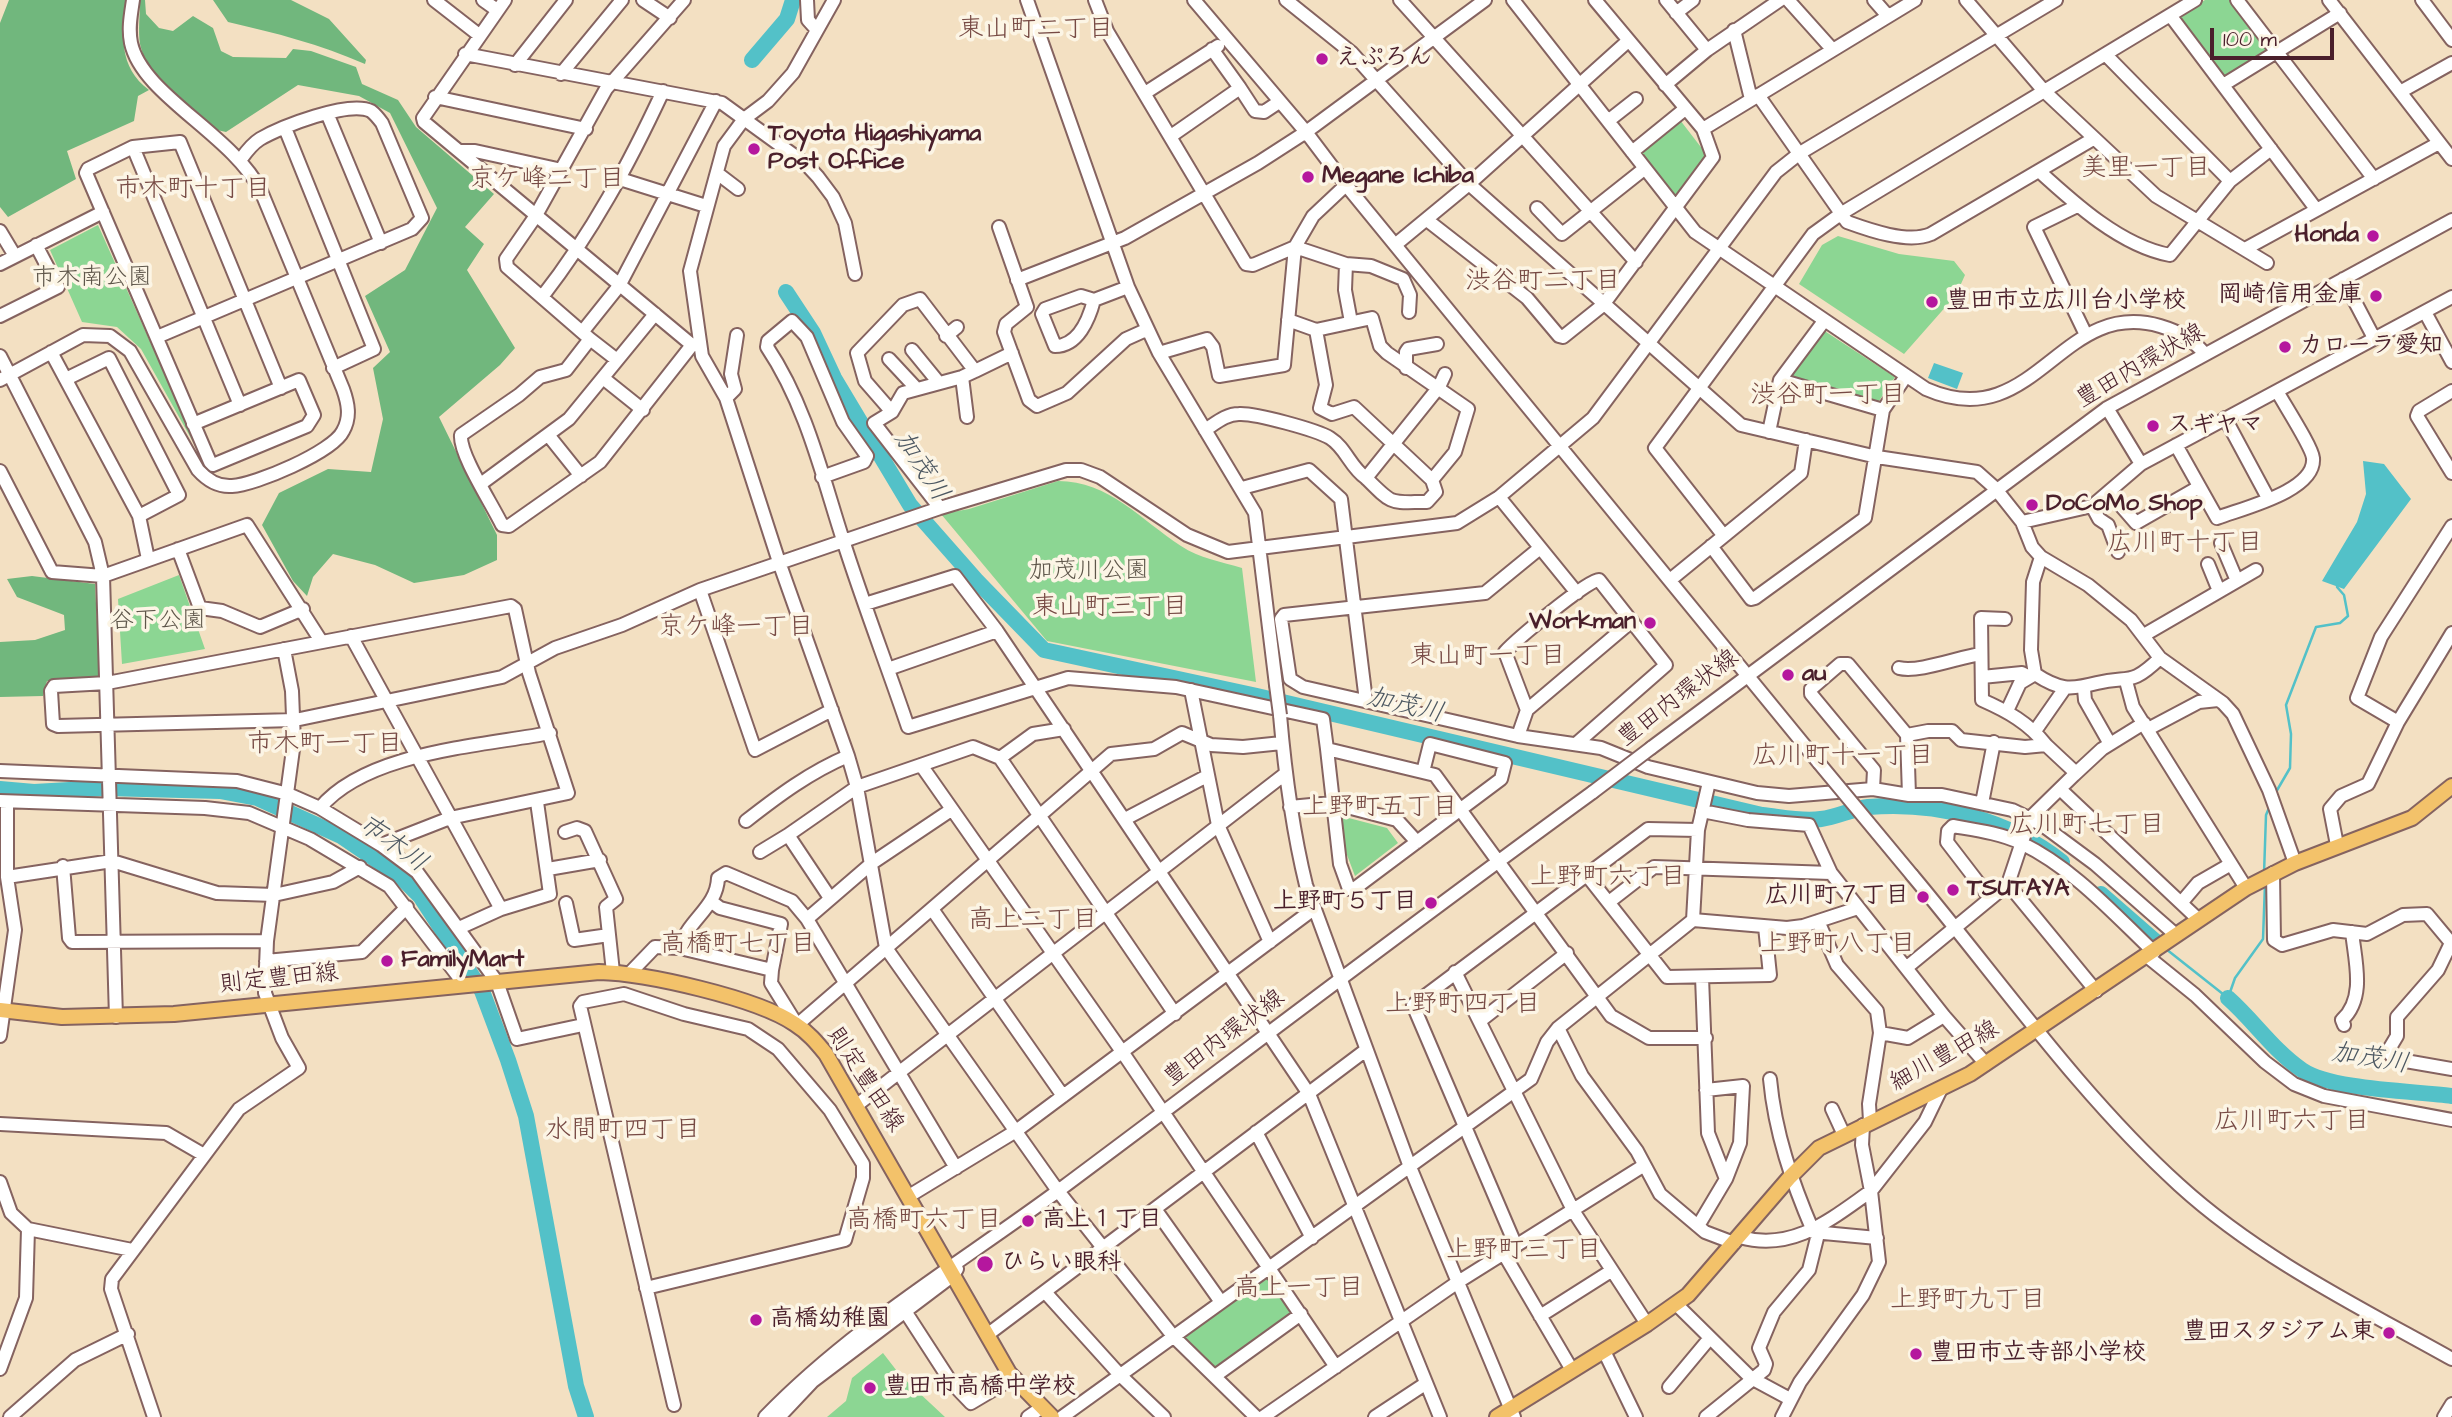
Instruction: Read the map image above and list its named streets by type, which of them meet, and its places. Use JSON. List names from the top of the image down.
{
  "streets": {
    "main road": ["則定豊田線", "細川豊田線"],
    "street": ["豊田内環状線"]
  },
  "crossings": [
    ["豊田内環状線", "則定豊田線"]
  ],
  "districts": [
    "東山町二丁目",
    "美里一丁目",
    "京ケ峰二丁目",
    "市木町十丁目",
    "渋谷町二丁目",
    "渋谷町一丁目",
    "広川町十丁目",
    "東山町三丁目",
    "京ケ峰一丁目",
    "東山町一丁目",
    "市木町一丁目",
    "広川町十一丁目",
    "上野町五丁目",
    "広川町七丁目",
    "上野町六丁目",
    "高上二丁目",
    "高橋町七丁目",
    "上野町八丁目",
    "上野町四丁目",
    "広川町六丁目",
    "水間町四丁目",
    "高橋町六丁目",
    "上野町三丁目",
    "高上一丁目",
    "上野町九丁目"
  ],
  "water": ["加茂川", "市木川"],
  "parks": ["市木南公園", "加茂川公園", "谷下公園"],
  "places": [
    "えぷろん",
    "Toyota Higashiyama Post Office",
    "Megane Ichiba",
    "Honda",
    "岡崎信用金庫",
    "豊田市立広川台小学校",
    "カローラ愛知",
    "スギヤマ",
    "DoCoMo Shop",
    "Workman",
    "au",
    "TSUTAYA",
    "広川町７丁目",
    "上野町５丁目",
    "FamilyMart",
    "高上１丁目",
    "ひらい眼科",
    "高橋幼稚園",
    "豊田スタジアム東",
    "豊田市立寺部小学校",
    "豊田市高橋中学校"
  ],
  "scale_bar": "100 m"
}
